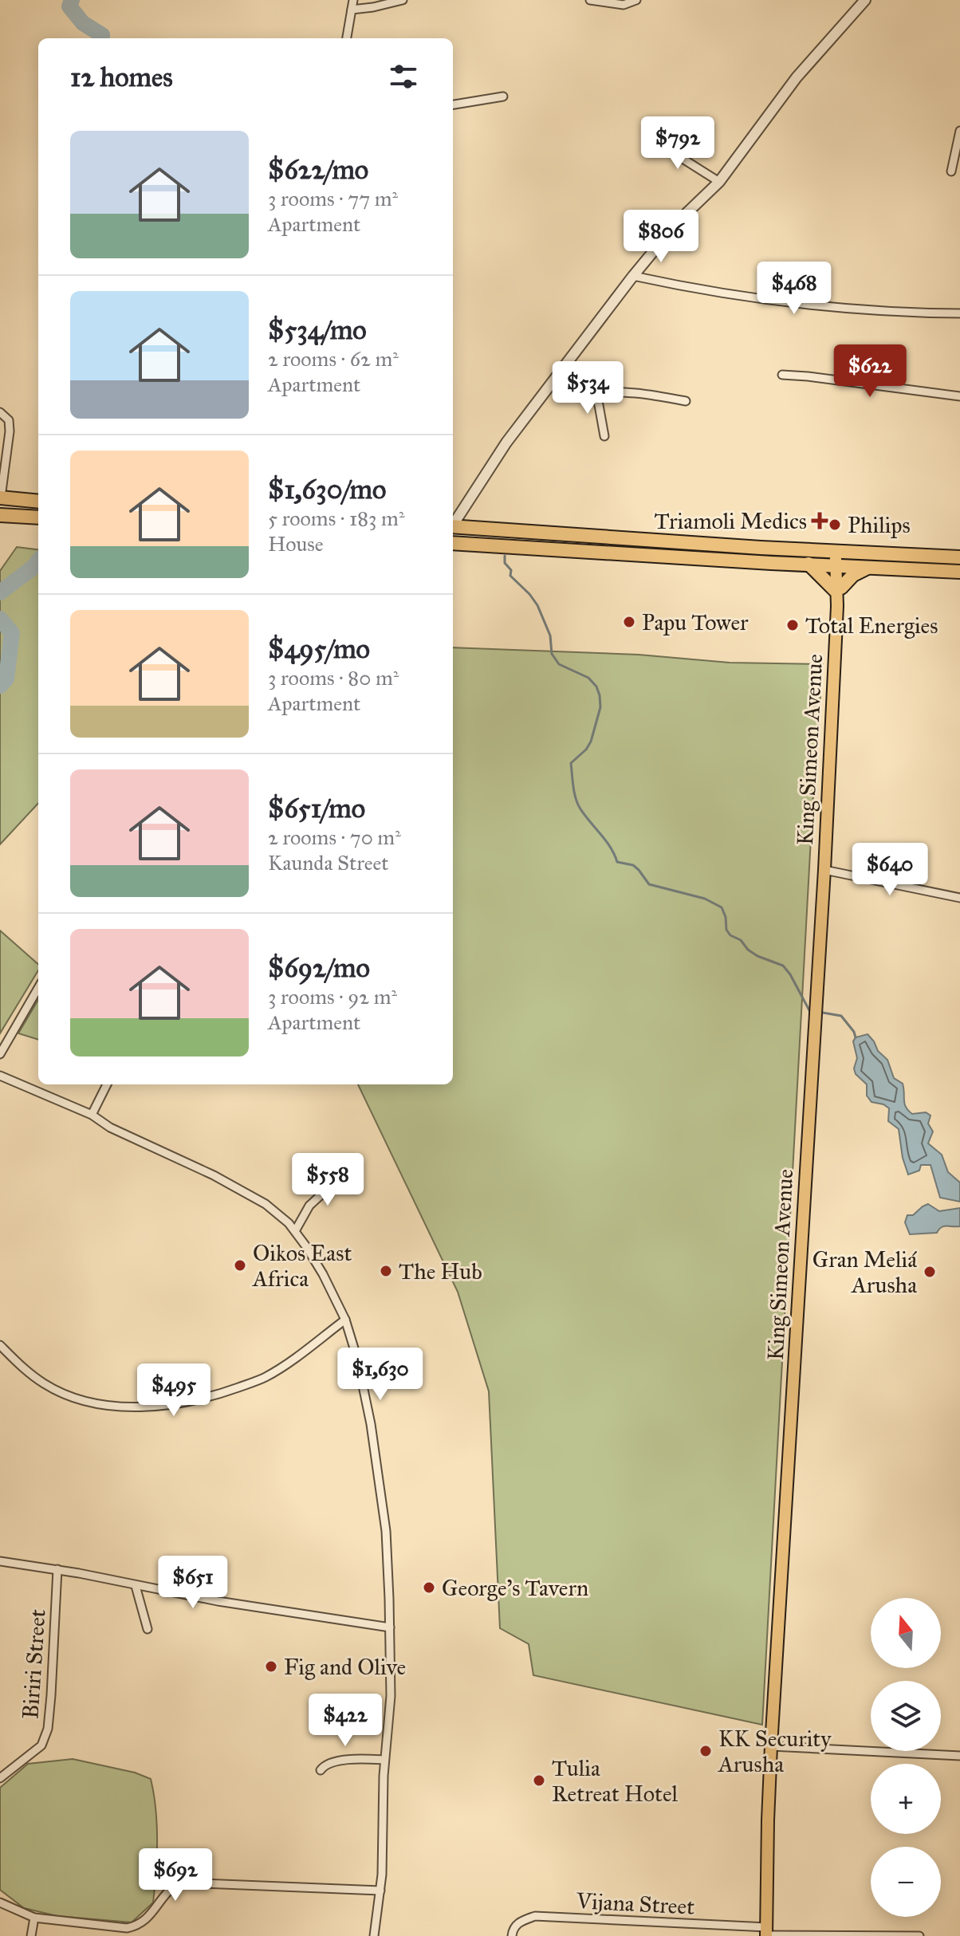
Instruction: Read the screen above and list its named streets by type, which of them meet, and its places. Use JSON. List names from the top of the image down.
{
  "streets": {
    "main road": ["King Simeon Avenue"],
    "street": ["Biriri Street", "Vijana Street"]
  },
  "crossings": [
    ["King Simeon Avenue", "Vijana Street"]
  ],
  "places": {
    "health": ["Triamoli Medics"],
    "other": [
      "Philips",
      "Papu Tower",
      "Total Energies",
      "Oikos East Africa",
      "The Hub",
      "Gran Meliá Arusha",
      "George's Tavern",
      "Fig and Olive",
      "KK Security Arusha",
      "Tulia Retreat Hotel"
    ]
  },
  "north": "top",
  "page": {
    "heading": "12 homes",
    "list": [
      {
        "name": "$622/mo",
        "note": "3 rooms · 77 m² · Apartment"
      },
      {
        "name": "$534/mo",
        "note": "2 rooms · 62 m² · Apartment"
      },
      {
        "name": "$1,630/mo",
        "note": "5 rooms · 183 m² · House"
      },
      {
        "name": "$495/mo",
        "note": "3 rooms · 80 m² · Apartment"
      },
      {
        "name": "$651/mo",
        "note": "2 rooms · 70 m² · Kaunda Street"
      },
      {
        "name": "$692/mo",
        "note": "3 rooms · 92 m² · Apartment"
      }
    ],
    "price": [
      "$792",
      "$806",
      "$468",
      "$622",
      "$534",
      "$640",
      "$558",
      "$1,630",
      "$495",
      "$651",
      "$422",
      "$692"
    ],
    "map_buttons": ["+", "−"]
  }
}
